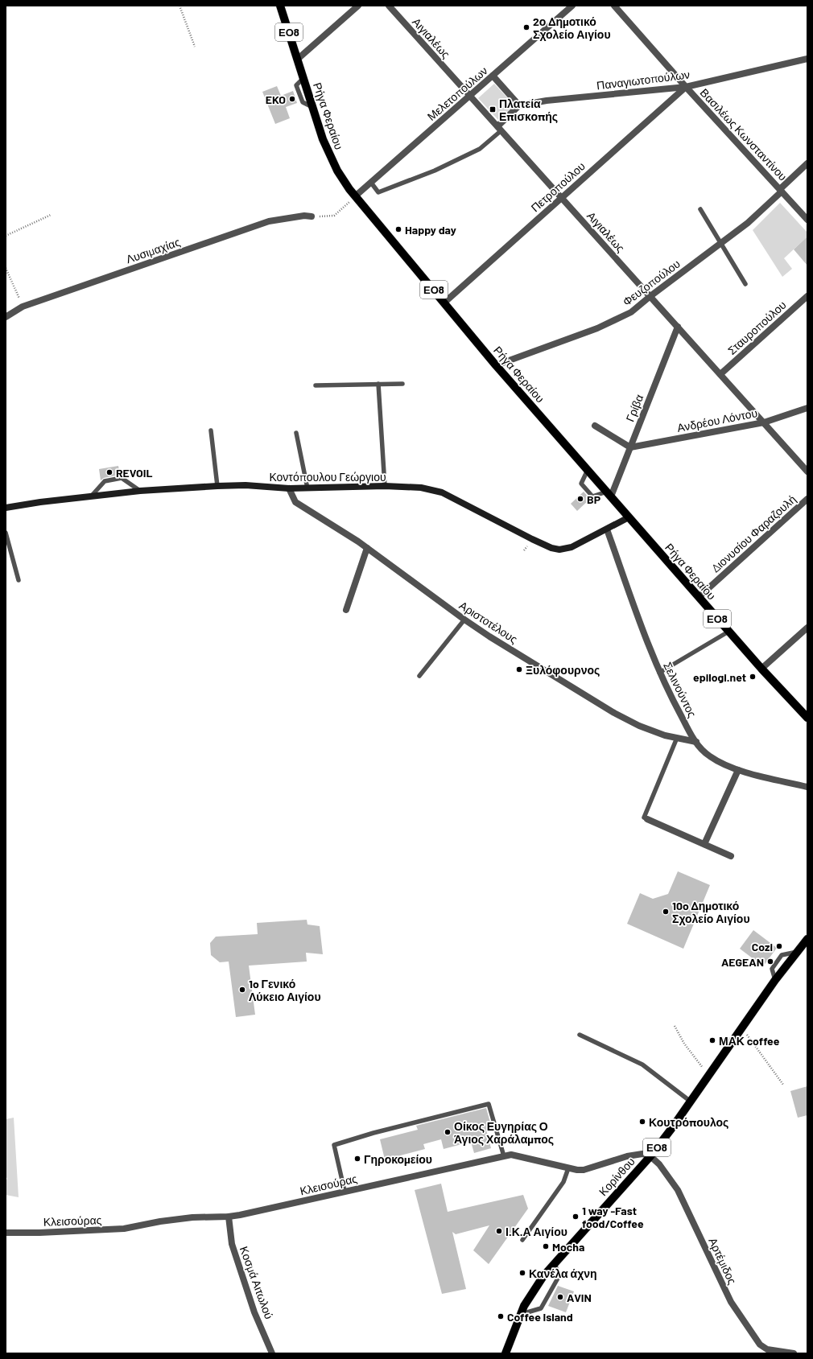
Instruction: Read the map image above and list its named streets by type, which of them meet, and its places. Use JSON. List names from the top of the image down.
{
  "streets": {
    "main road": [
      "ΕΟ8",
      "Ρήγα Φεραίου",
      "Κοντόπουλου Γεώργιου",
      "Κορίνθου"
    ],
    "street": [
      "Αιγιαλέως",
      "Παναγιωτοπούλων",
      "Μελετοπούλων",
      "Βασιλέως Κωνσταντίνου",
      "Πετροπούλου",
      "Λυσιμαχίας",
      "Φευζοπούλου",
      "Σταυροπούλου",
      "Γρίβα",
      "Ανδρέου Λόντου",
      "Διονυσίου Φαραζουλή",
      "Αριστοτέλους",
      "Σελινούντος",
      "Κλεισούρας",
      "Αρτέμιδος",
      "Κοσμά Αιτωλού"
    ]
  },
  "crossings": [
    ["Αιγιαλέως", "Μελετοπούλων"],
    ["Αιγιαλέως", "Πετροπούλου"],
    ["Αιγιαλέως", "Φευζοπούλου"],
    ["Αιγιαλέως", "Σταυροπούλου"],
    ["Αιγιαλέως", "Γρίβα"],
    ["Αιγιαλέως", "Ανδρέου Λόντου"],
    ["Παναγιωτοπούλων", "Βασιλέως Κωνσταντίνου"],
    ["Παναγιωτοπούλων", "Πετροπούλου"],
    ["Μελετοπούλων", "Ρήγα Φεραίου"],
    ["Ρήγα Φεραίου", "Πετροπούλου"],
    ["Ρήγα Φεραίου", "Φευζοπούλου"],
    ["Ρήγα Φεραίου", "Γρίβα"],
    ["Ρήγα Φεραίου", "Κοντόπουλου Γεώργιου"],
    ["Ρήγα Φεραίου", "Διονυσίου Φαραζουλή"],
    ["Βασιλέως Κωνσταντίνου", "Πετροπούλου"],
    ["Βασιλέως Κωνσταντίνου", "Φευζοπούλου"],
    ["Γρίβα", "Ανδρέου Λόντου"],
    ["Κοντόπουλου Γεώργιου", "Αριστοτέλους"],
    ["Κοντόπουλου Γεώργιου", "Σελινούντος"],
    ["Αριστοτέλους", "Σελινούντος"],
    ["Κορίνθου", "Κλεισούρας"],
    ["Κορίνθου", "Αρτέμιδος"],
    ["Κλεισούρας", "Αρτέμιδος"],
    ["Κλεισούρας", "Κοσμά Αιτωλού"]
  ],
  "places": {
    "other": [
      "2ο Δημοτικό Σχολείο Αιγίου",
      "EKO",
      "Happy day",
      "REVOIL",
      "BP",
      "Ξυλόφουρνος",
      "epilogi.net",
      "10o Δημοτικό Σχολείο Αιγίου",
      "Cozi",
      "AEGEAN",
      "1o Γενικό Λύκειο Αιγίου",
      "ΜΑΚ coffee",
      "Κουτρόπουλος",
      "Οίκος Ευγηρίας Ο Άγιος Χαράλαμπος",
      "Γηροκομείου",
      "1 way -Fast food/Coffee",
      "Ι.Κ.Α Αιγίου",
      "Mocha",
      "Κανέλα άχνη",
      "AVIN",
      "Coffee Island"
    ],
    "transit": ["Πλατεία Επισκοπής"]
  }
}
